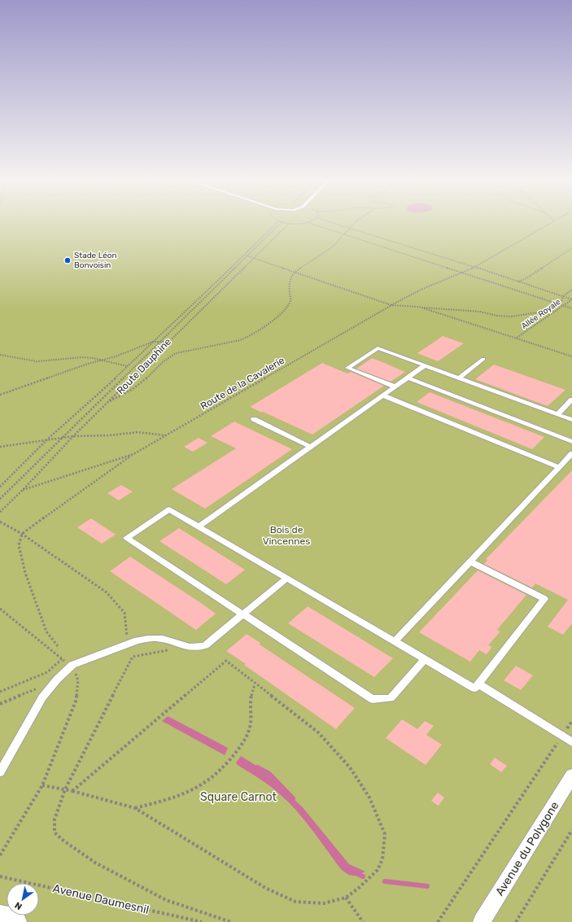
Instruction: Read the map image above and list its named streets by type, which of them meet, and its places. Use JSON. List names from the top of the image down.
{
  "streets": {
    "street": ["Avenue du Polygone"],
    "path": [
      "Allée Royale",
      "Route Dauphine",
      "Route de la Cavalerie",
      "Avenue Daumesnil"
    ]
  },
  "crossings": [
    ["Route Dauphine", "Route de la Cavalerie"]
  ],
  "parks": ["Bois de Vincennes", "Square Carnot"],
  "places": ["Stade Léon Bonvoisin"],
  "north": "bottom left"
}
